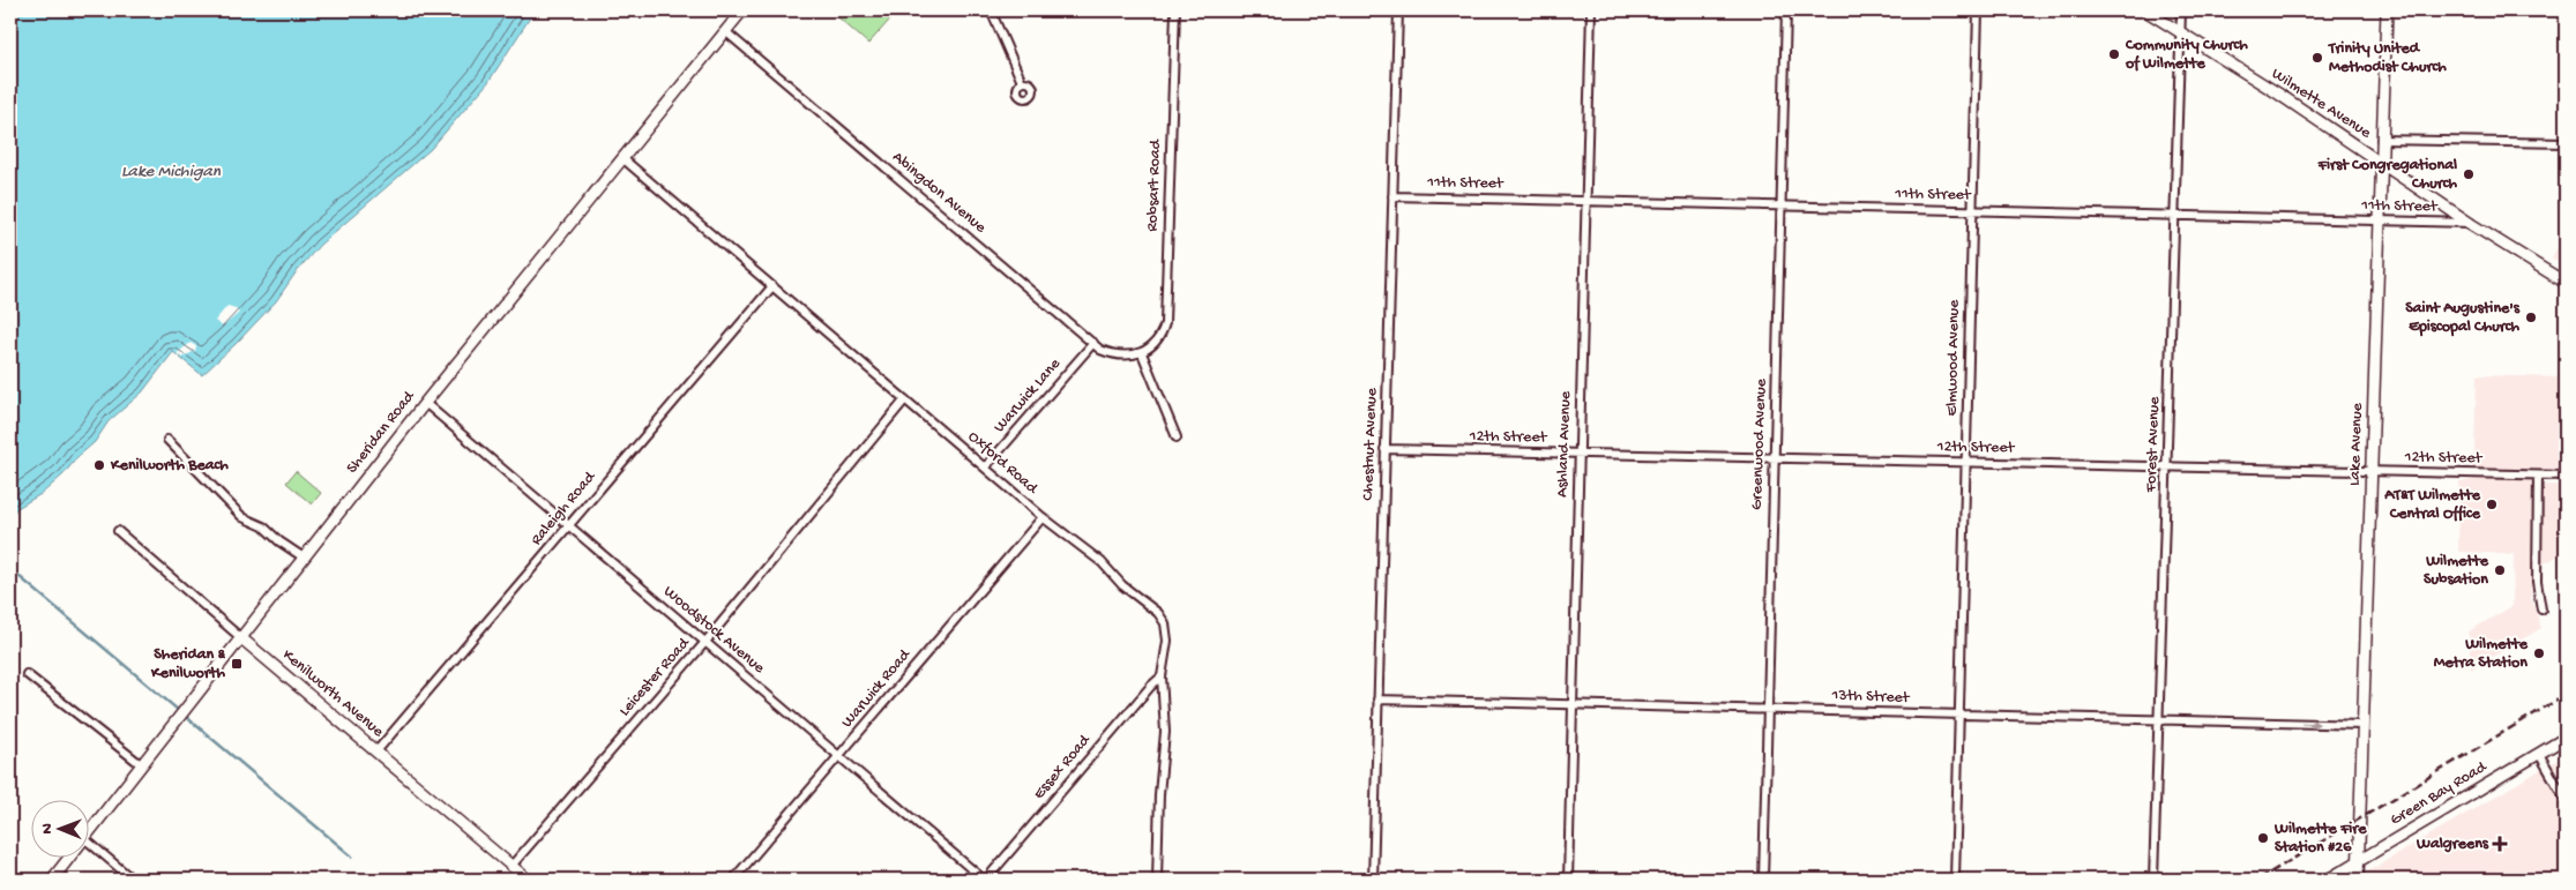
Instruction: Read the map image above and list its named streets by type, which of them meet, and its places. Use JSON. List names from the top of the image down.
{
  "streets": {
    "street": [
      "Wilmette Avenue",
      "11th Street",
      "Robsart Road",
      "Abingdon Avenue",
      "Elmwood Avenue",
      "Warwick Lane",
      "Sheridan Road",
      "12th Street",
      "Chestnut Avenue",
      "Ashland Avenue",
      "Greenwood Avenue",
      "Forest Avenue",
      "Lake Avenue",
      "Oxford Road",
      "Raleigh Road",
      "Woodstock Avenue",
      "Leicester Road",
      "Warwick Road",
      "Kenilworth Avenue",
      "13th Street",
      "Essex Road",
      "Green Bay Road"
    ]
  },
  "crossings": [
    ["Wilmette Avenue", "11th Street"],
    ["Wilmette Avenue", "Forest Avenue"],
    ["Wilmette Avenue", "Lake Avenue"],
    ["11th Street", "Elmwood Avenue"],
    ["11th Street", "Chestnut Avenue"],
    ["11th Street", "Ashland Avenue"],
    ["11th Street", "Greenwood Avenue"],
    ["11th Street", "Forest Avenue"],
    ["11th Street", "Lake Avenue"],
    ["Robsart Road", "Abingdon Avenue"],
    ["Abingdon Avenue", "Warwick Lane"],
    ["Abingdon Avenue", "Sheridan Road"],
    ["Elmwood Avenue", "12th Street"],
    ["Elmwood Avenue", "13th Street"],
    ["Warwick Lane", "Oxford Road"],
    ["Sheridan Road", "Oxford Road"],
    ["Sheridan Road", "Woodstock Avenue"],
    ["Sheridan Road", "Kenilworth Avenue"],
    ["12th Street", "Chestnut Avenue"],
    ["12th Street", "Ashland Avenue"],
    ["12th Street", "Greenwood Avenue"],
    ["12th Street", "Forest Avenue"],
    ["12th Street", "Lake Avenue"],
    ["Chestnut Avenue", "13th Street"],
    ["Ashland Avenue", "13th Street"],
    ["Greenwood Avenue", "13th Street"],
    ["Forest Avenue", "13th Street"],
    ["Lake Avenue", "13th Street"],
    ["Lake Avenue", "Green Bay Road"],
    ["Oxford Road", "Raleigh Road"],
    ["Oxford Road", "Leicester Road"],
    ["Oxford Road", "Warwick Road"],
    ["Oxford Road", "Essex Road"],
    ["Raleigh Road", "Woodstock Avenue"],
    ["Raleigh Road", "Kenilworth Avenue"],
    ["Woodstock Avenue", "Leicester Road"],
    ["Woodstock Avenue", "Warwick Road"],
    ["Woodstock Avenue", "Essex Road"],
    ["Leicester Road", "Kenilworth Avenue"]
  ],
  "water": ["Lake Michigan"],
  "places": {
    "other": [
      "Community Church of Wilmette",
      "Trinity United Methodist Church",
      "First Congregational Church",
      "Saint Augustine's Episcopal Church",
      "Kenilworth Beach",
      "AT&T Wilmette Central Office",
      "Wilmette Subsation",
      "Wilmette Metra Station",
      "Wilmette Fire Station #26"
    ],
    "transit": ["Sheridan & Kenilworth"],
    "health": ["Walgreens"]
  },
  "north": "left"
}
